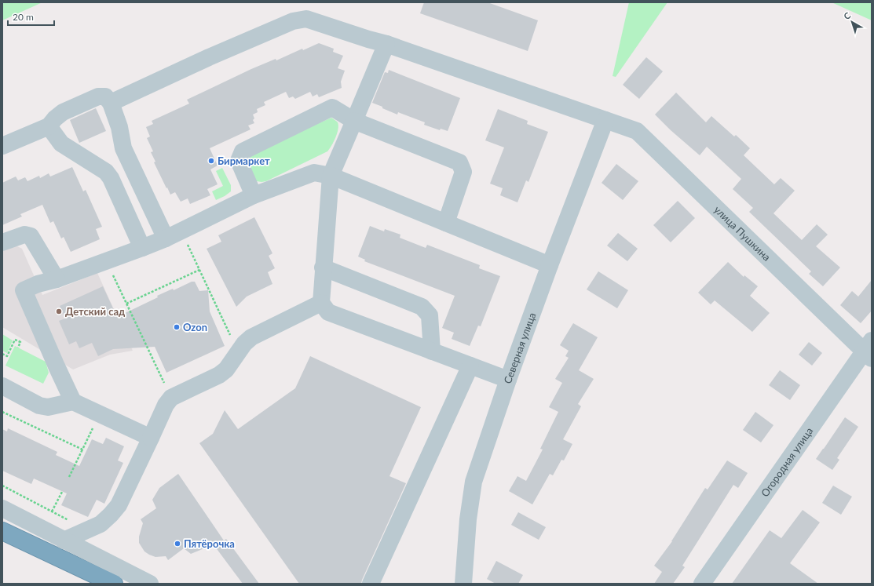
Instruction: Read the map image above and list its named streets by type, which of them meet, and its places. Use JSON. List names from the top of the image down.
{
  "streets": {
    "street": ["улица Пушкина", "Северная улица", "Огородная улица"]
  },
  "crossings": [
    ["улица Пушкина", "Северная улица"],
    ["улица Пушкина", "Огородная улица"]
  ],
  "places": [
    "Бирмаркет",
    "Детский сад",
    "Ozon",
    "Пятёрочка"
  ],
  "scale_bar": "20 m",
  "north": "top left"
}
